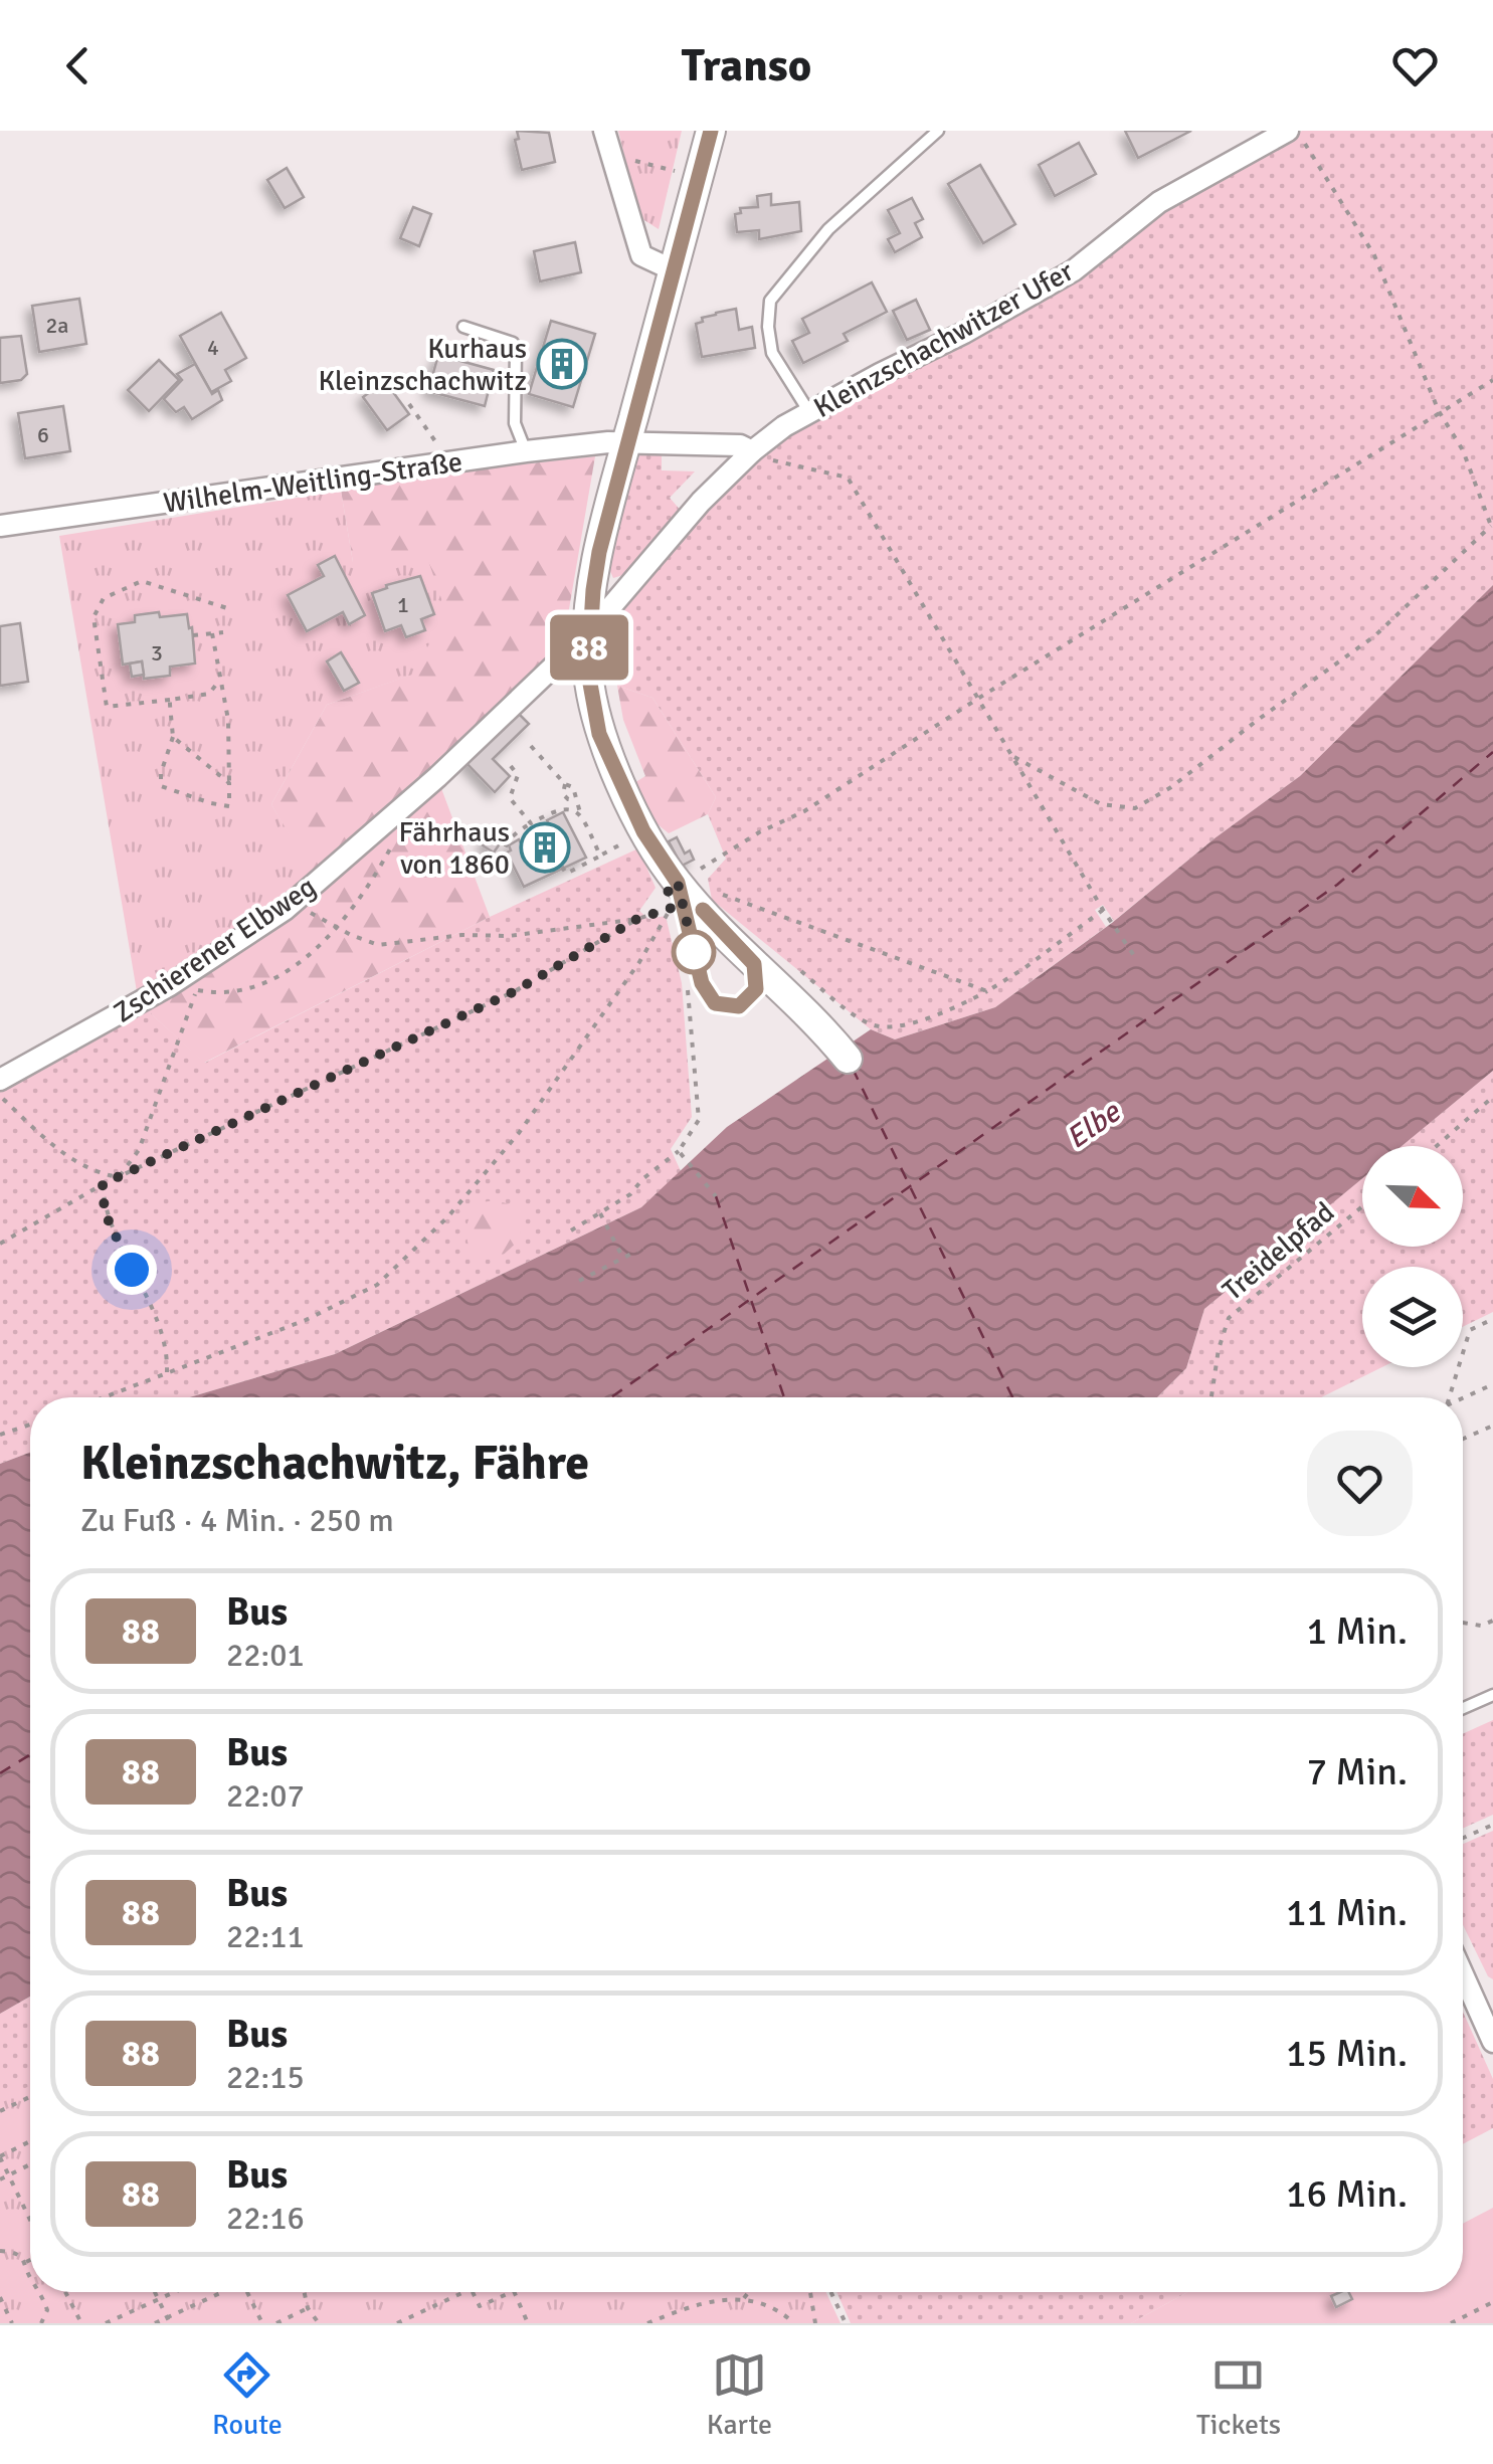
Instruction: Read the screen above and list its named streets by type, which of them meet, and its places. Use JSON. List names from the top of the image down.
{
  "streets": {
    "street": ["Kleinzschachwitzer Ufer", "Wilhelm-Weitling-Straße", "Zschierener Elbweg"],
    "path": ["Treidelpfad"]
  },
  "crossings": [
    ["Kleinzschachwitzer Ufer", "Zschierener Elbweg"]
  ],
  "water": ["Elbe"],
  "places": {
    "building": ["Kurhaus Kleinzschachwitz", "Fährhaus von 1860"]
  },
  "lines": ["bus line 88"],
  "house_numbers": [
    "2a",
    "4",
    "6",
    "1",
    "3"
  ],
  "north": "bottom right",
  "page": {
    "header": "Transo",
    "on_map": "88",
    "heading": ["Kleinzschachwitz, Fähre", "Zu Fuß · 4 Min. · 250 m"],
    "list": [
      {
        "mark": "88",
        "name": "Bus",
        "note": "22:01",
        "value": "1 Min."
      },
      {
        "mark": "88",
        "name": "Bus",
        "note": "22:07",
        "value": "7 Min."
      },
      {
        "mark": "88",
        "name": "Bus",
        "note": "22:11",
        "value": "11 Min."
      },
      {
        "mark": "88",
        "name": "Bus",
        "note": "22:15",
        "value": "15 Min."
      },
      {
        "mark": "88",
        "name": "Bus",
        "note": "22:16",
        "value": "16 Min."
      }
    ],
    "tabs": ["Route", "Karte", "Tickets"]
  }
}
